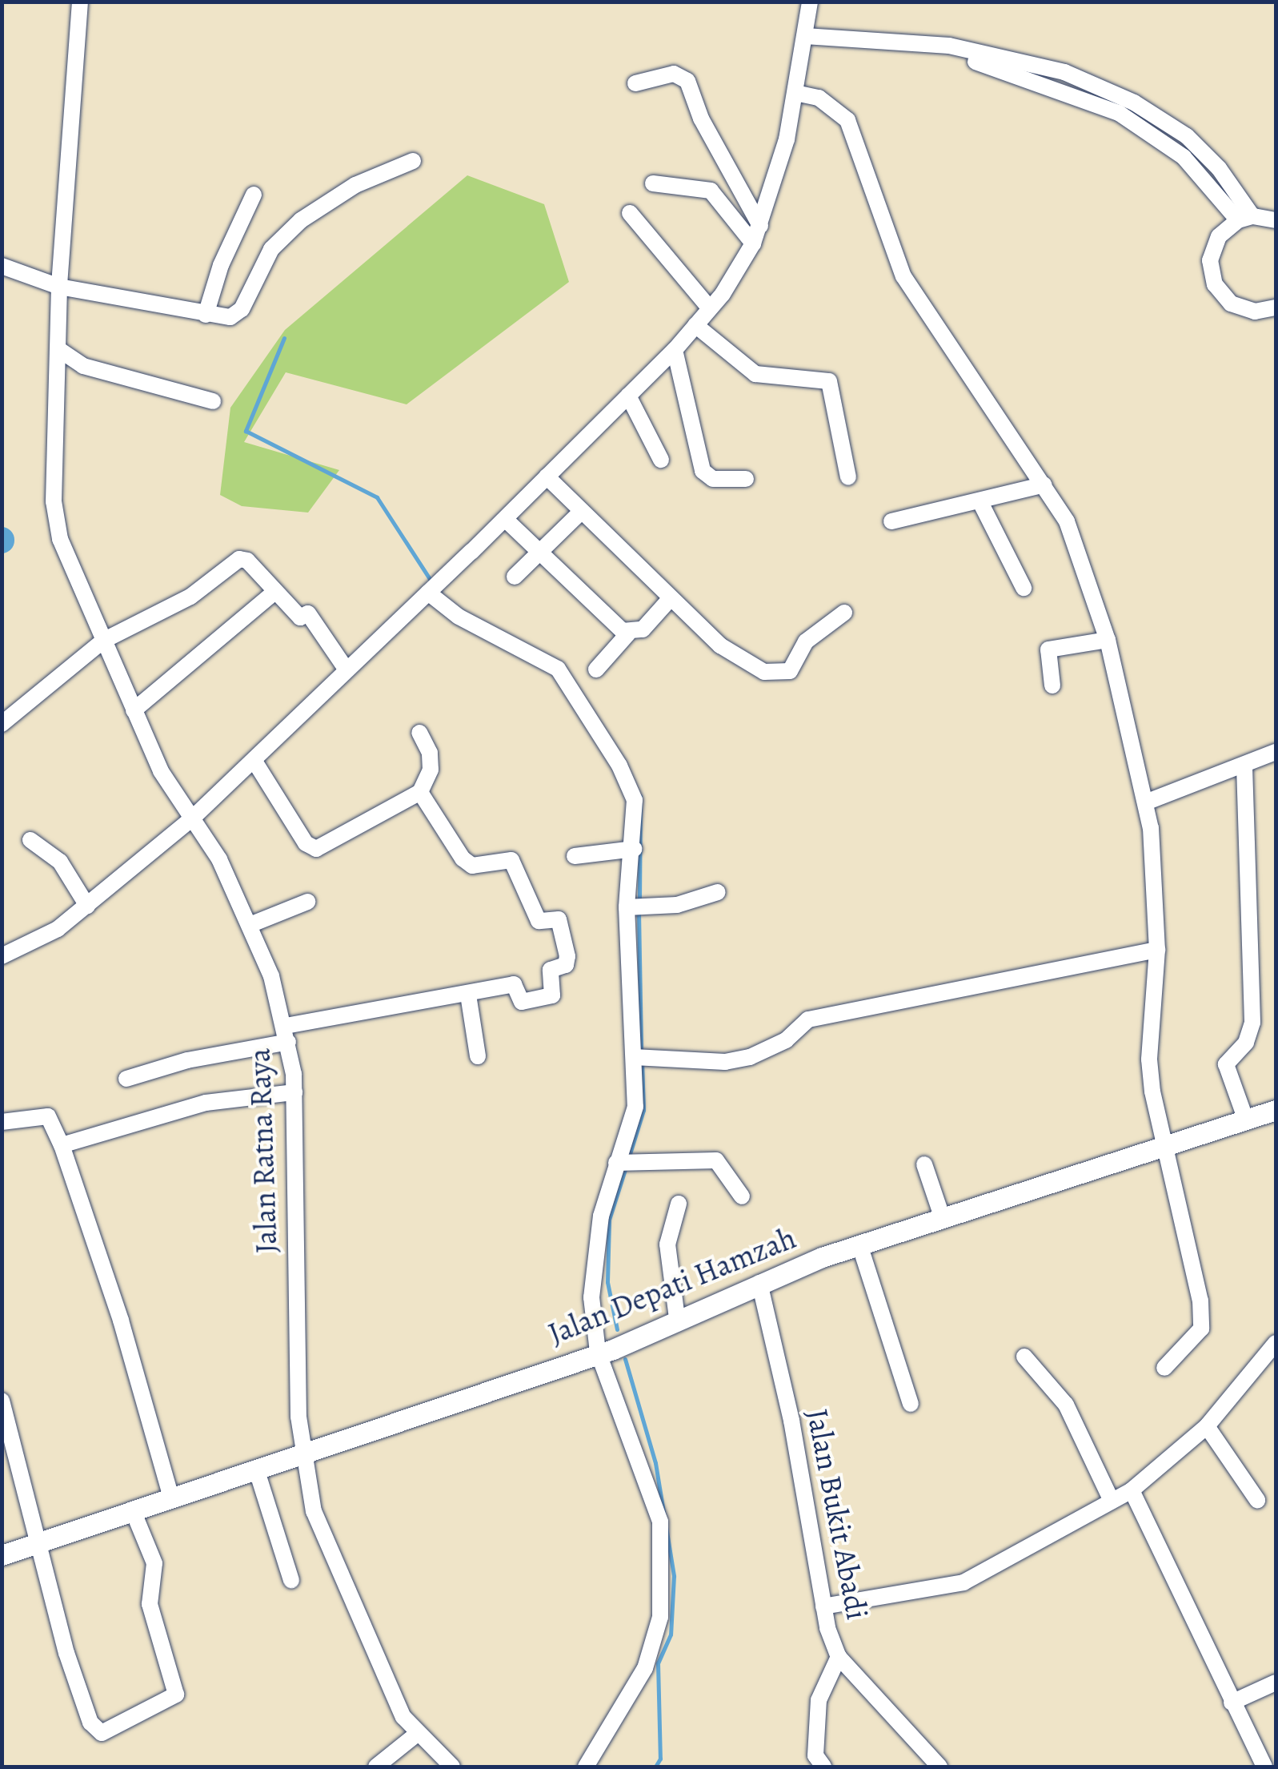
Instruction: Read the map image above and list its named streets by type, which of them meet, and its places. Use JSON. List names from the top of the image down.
{
  "streets": {
    "main road": ["Jalan Depati Hamzah"],
    "street": ["Jalan Ratna Raya", "Jalan Bukit Abadi"]
  },
  "crossings": [
    ["Jalan Ratna Raya", "Jalan Depati Hamzah"],
    ["Jalan Depati Hamzah", "Jalan Bukit Abadi"]
  ]
}
